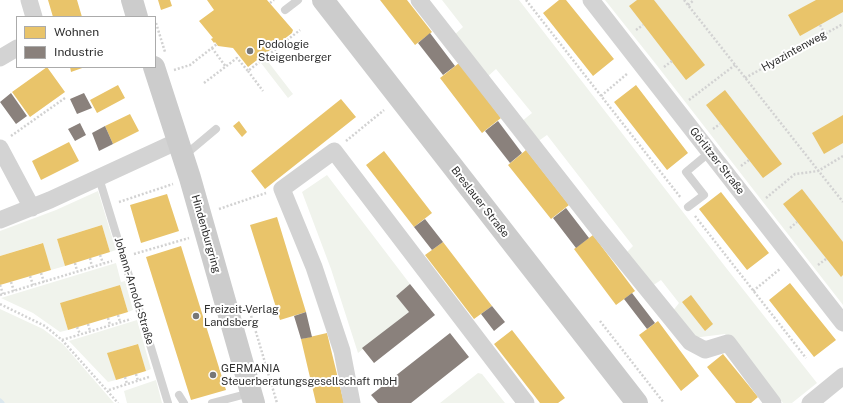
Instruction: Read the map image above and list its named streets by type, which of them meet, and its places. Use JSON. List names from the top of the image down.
{
  "streets": {
    "main road": ["Breslauer Straße", "Hindenburgring"],
    "street": ["Görlitzer Straße"],
    "lane": ["Johann-Arnold-Straße"],
    "path": ["Hyazintenweg"]
  },
  "places": ["Podologie Steigenberger", "Freizeit-Verlag Landsberg", "GERMANIA Steuerberatungsgesellschaft mbH"],
  "legend": ["Wohnen", "Industrie"]
}
